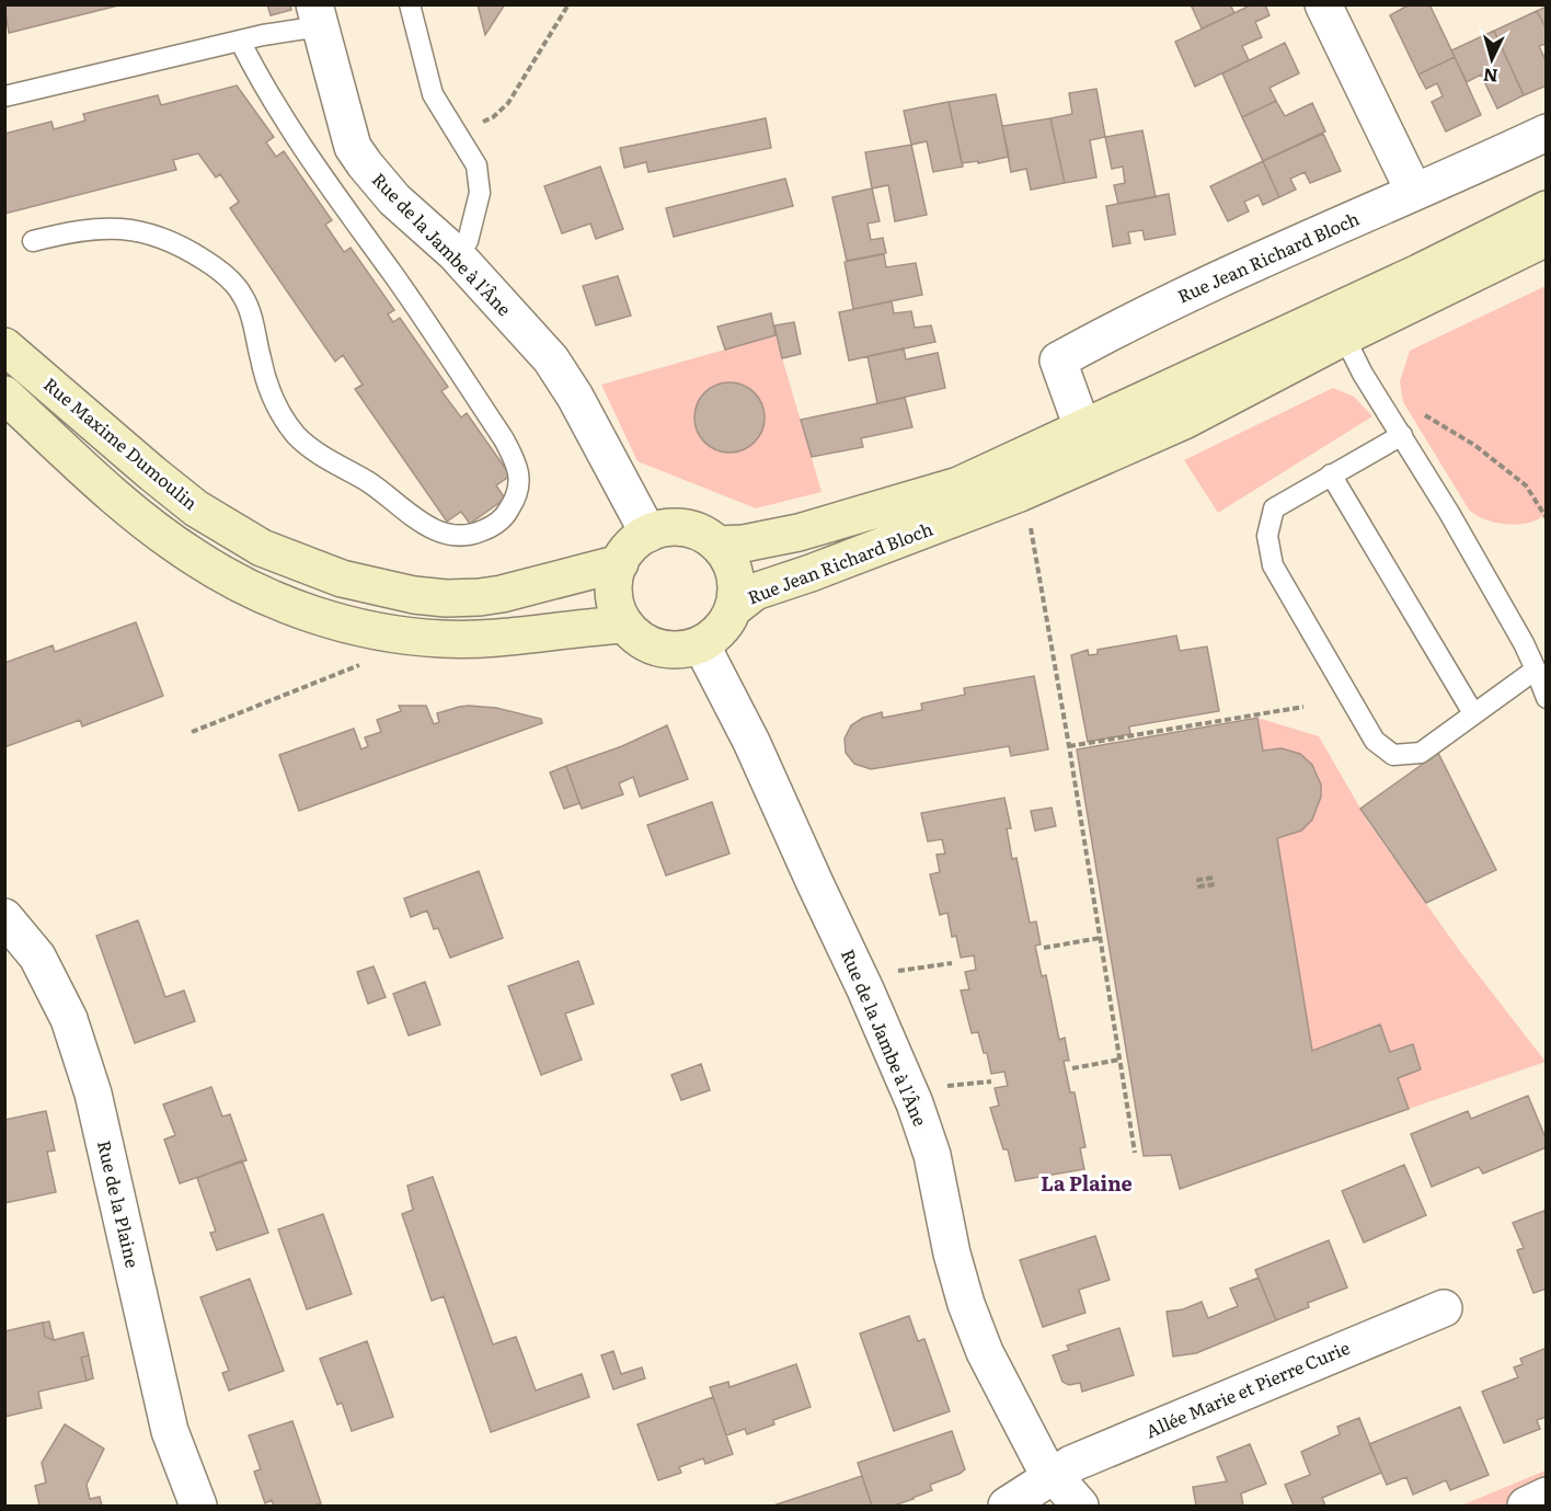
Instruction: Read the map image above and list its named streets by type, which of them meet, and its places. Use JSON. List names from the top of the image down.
{
  "streets": {
    "street": [
      "Rue de la Jambe à l'Âne",
      "Rue Jean Richard Bloch",
      "Rue Maxime Dumoulin",
      "Rue de la Plaine",
      "Allée Marie et Pierre Curie"
    ]
  },
  "crossings": [
    ["Rue de la Jambe à l'Âne", "Rue Jean Richard Bloch"],
    ["Rue de la Jambe à l'Âne", "Rue Maxime Dumoulin"],
    ["Rue de la Jambe à l'Âne", "Allée Marie et Pierre Curie"],
    ["Rue Jean Richard Bloch", "Rue Maxime Dumoulin"]
  ],
  "districts": ["La Plaine"],
  "north": "bottom"
}
